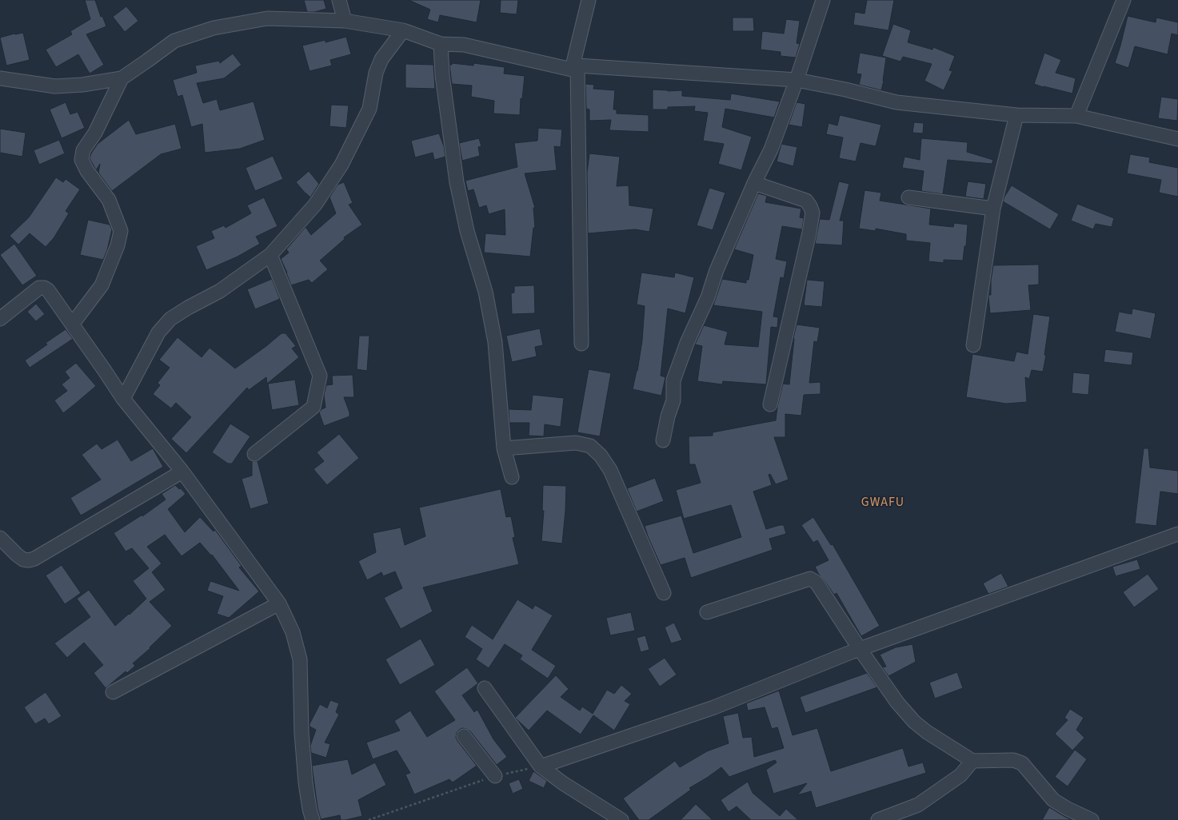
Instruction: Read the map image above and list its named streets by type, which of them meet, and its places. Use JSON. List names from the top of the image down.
{
  "districts": ["GWAFU"]
}
